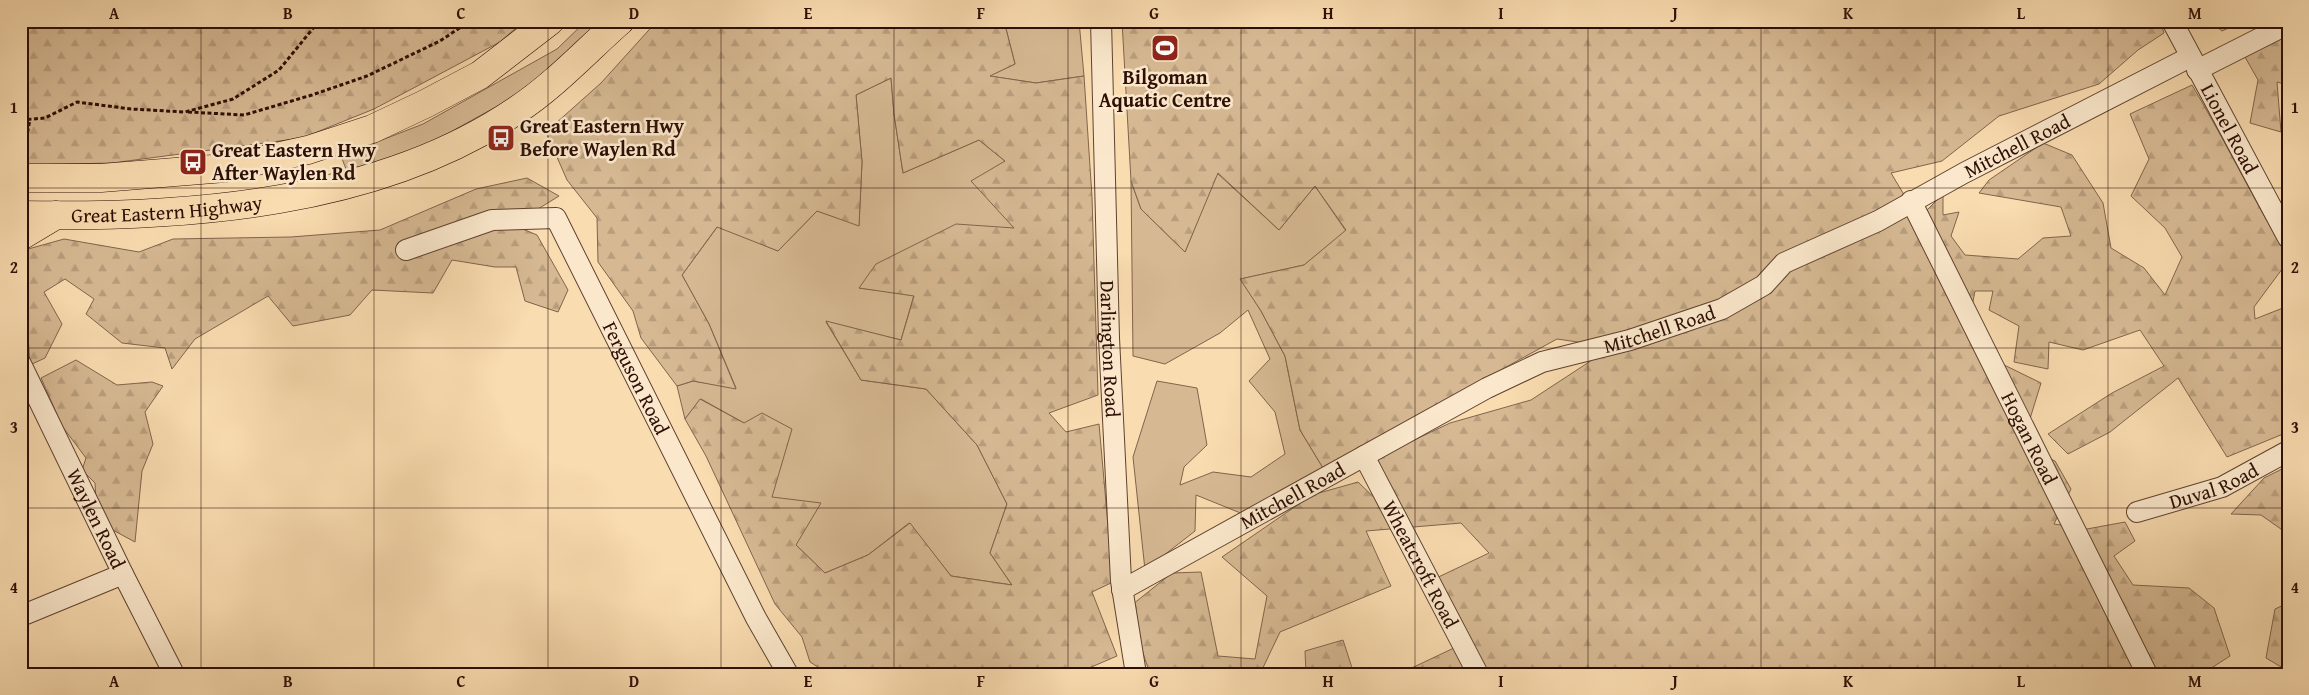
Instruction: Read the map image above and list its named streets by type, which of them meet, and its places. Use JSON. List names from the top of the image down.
{
  "streets": {
    "highway": ["Great Eastern Highway"],
    "street": [
      "Lionel Road",
      "Mitchell Road",
      "Darlington Road",
      "Ferguson Road",
      "Hogan Road",
      "Duval Road",
      "Waylen Road",
      "Wheatcroft Road"
    ]
  },
  "crossings": [
    ["Lionel Road", "Mitchell Road"],
    ["Mitchell Road", "Darlington Road"],
    ["Mitchell Road", "Hogan Road"],
    ["Mitchell Road", "Wheatcroft Road"]
  ],
  "places": {
    "sports": ["Bilgoman Aquatic Centre"],
    "bus stop": ["Great Eastern Hwy Before Waylen Rd", "Great Eastern Hwy After Waylen Rd"]
  },
  "grid": {
    "columns": [
      "A",
      "B",
      "C",
      "D",
      "E",
      "F",
      "G",
      "H",
      "I",
      "J",
      "K",
      "L",
      "M"
    ],
    "rows": [
      "1",
      "2",
      "3",
      "4"
    ]
  }
}
